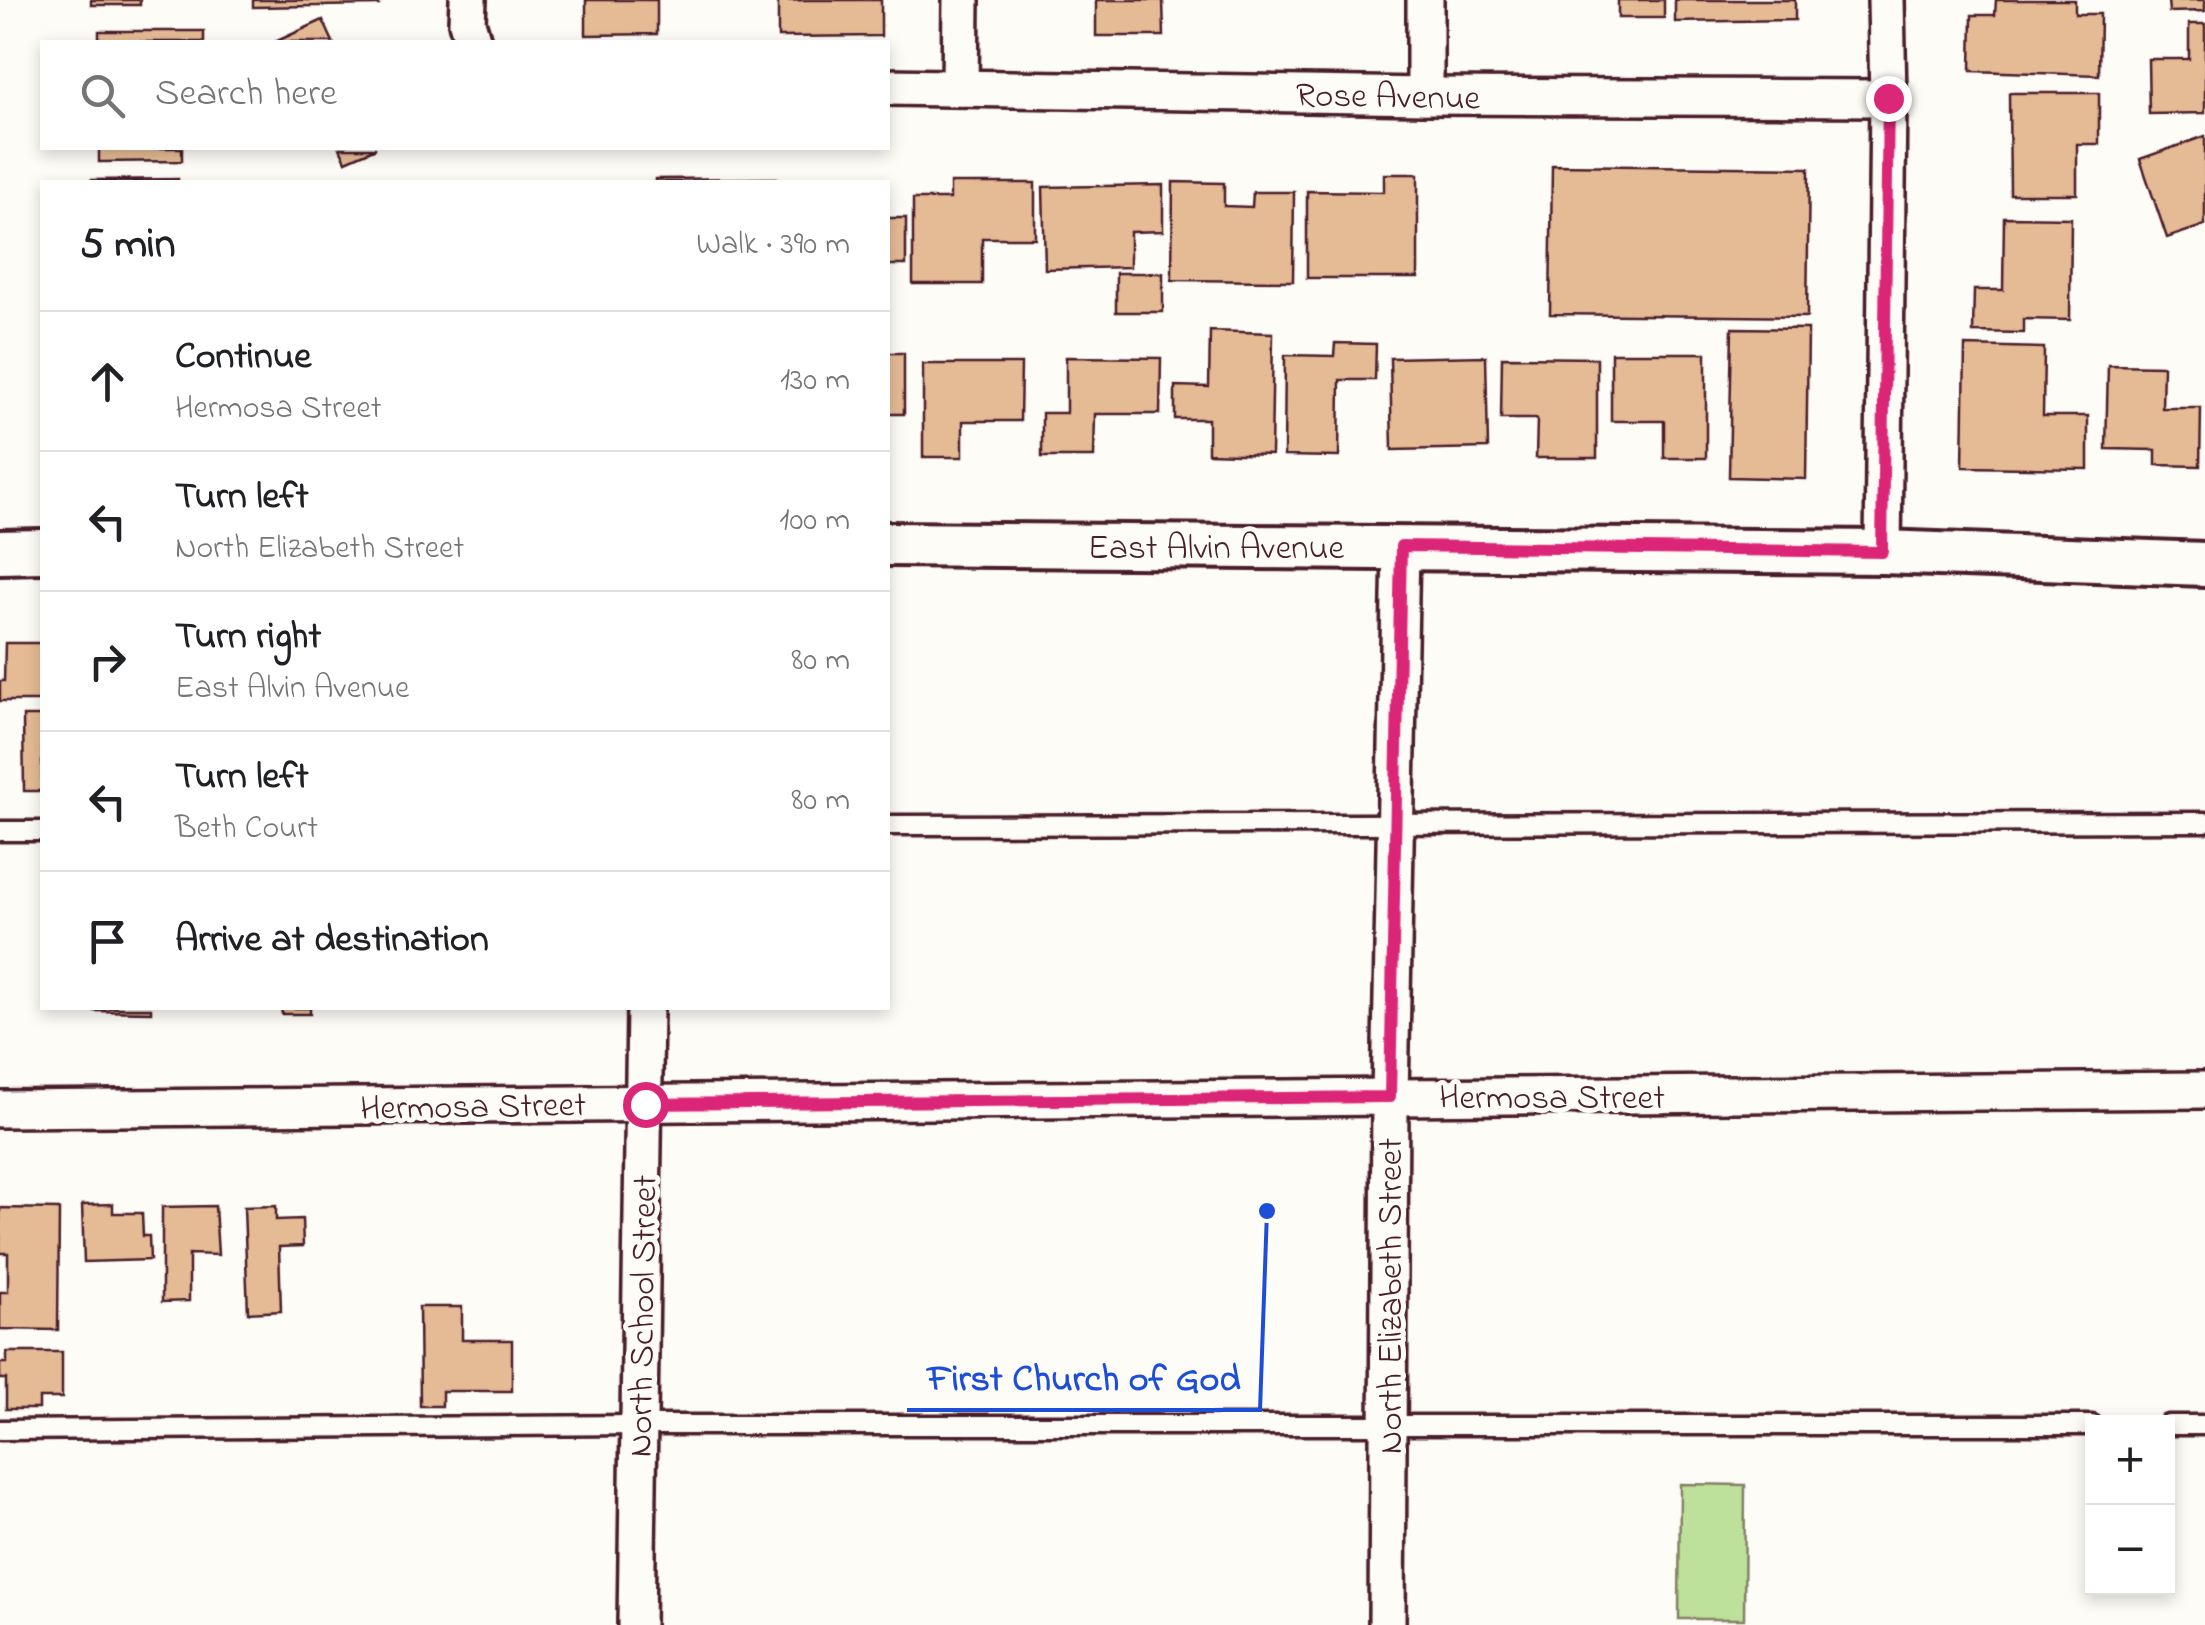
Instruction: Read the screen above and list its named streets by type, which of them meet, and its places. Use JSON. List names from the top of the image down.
{
  "streets": {
    "street": [
      "Rose Avenue",
      "East Alvin Avenue",
      "Hermosa Street",
      "North Elizabeth Street",
      "North School Street"
    ]
  },
  "crossings": [
    ["East Alvin Avenue", "North Elizabeth Street"],
    ["Hermosa Street", "North Elizabeth Street"],
    ["Hermosa Street", "North School Street"]
  ],
  "places": ["First Church of God"],
  "page": {
    "search": "Search here",
    "heading": ["5 min", "Walk · 390 m"],
    "list": [
      ["Continue", "Hermosa Street", "130 m"],
      ["Turn left", "North Elizabeth Street", "100 m"],
      ["Turn right", "East Alvin Avenue", "80 m"],
      ["Turn left", "Beth Court", "80 m"],
      "Arrive at destination"
    ],
    "map_buttons": ["+", "−"]
  }
}
